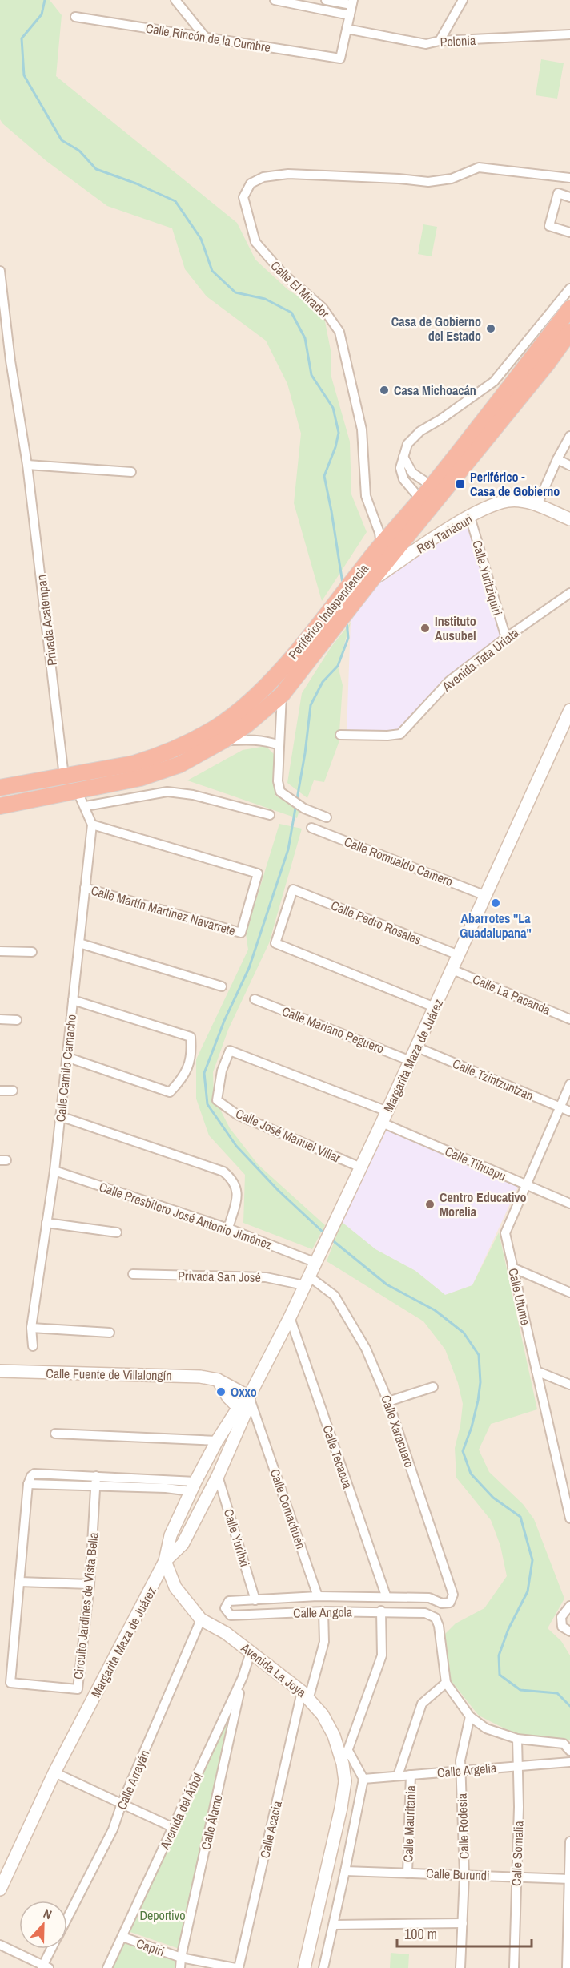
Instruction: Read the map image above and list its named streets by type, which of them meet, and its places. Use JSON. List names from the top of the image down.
{
  "streets": {
    "highway": ["Periférico Independencia"],
    "main road": [
      "Rey Tariácuri",
      "Margarita Maza de Juárez",
      "Calle Fuente de Villalongín",
      "Avenida La Joya"
    ],
    "street": [
      "Calle Rincón de la Cumbre",
      "Polonia",
      "Calle El Mirador",
      "Calle Yuritziquiri",
      "Privada Acatempan",
      "Avenida Tata Uriata",
      "Calle Romualdo Camero",
      "Calle Martín Martínez Navarrete",
      "Calle Pedro Rosales",
      "Calle La Pacanda",
      "Calle Mariano Peguero",
      "Calle Camilo Camacho",
      "Calle Tzintzuntzan",
      "Calle José Manuel Villar",
      "Calle Tihuapu",
      "Calle Presbítero José Antonio Jiménez",
      "Privada San José",
      "Calle Utume",
      "Calle Xaracuaro",
      "Calle Tecacua",
      "Calle Comachuén",
      "Calle Yurihxi",
      "Circuito Jardines de Vista Bella",
      "Calle Angola",
      "Calle Argelia",
      "Calle Arrayán",
      "Avenida del Árbol",
      "Calle Álamo",
      "Calle Mauritania",
      "Calle Rodesia",
      "Calle Acacia",
      "Calle Somalia",
      "Calle Burundi",
      "Capiri"
    ]
  },
  "crossings": [
    ["Calle Rincón de la Cumbre", "Polonia"],
    ["Calle El Mirador", "Periférico Independencia"],
    ["Rey Tariácuri", "Calle Yuritziquiri"],
    ["Rey Tariácuri", "Periférico Independencia"],
    ["Calle Yuritziquiri", "Avenida Tata Uriata"],
    ["Periférico Independencia", "Privada Acatempan"],
    ["Periférico Independencia", "Calle Camilo Camacho"],
    ["Calle Romualdo Camero", "Margarita Maza de Juárez"],
    ["Calle Martín Martínez Navarrete", "Calle Camilo Camacho"],
    ["Calle Pedro Rosales", "Margarita Maza de Juárez"],
    ["Calle La Pacanda", "Margarita Maza de Juárez"],
    ["Calle Mariano Peguero", "Margarita Maza de Juárez"],
    ["Margarita Maza de Juárez", "Calle Tzintzuntzan"],
    ["Margarita Maza de Juárez", "Calle José Manuel Villar"],
    ["Margarita Maza de Juárez", "Calle Tihuapu"],
    ["Margarita Maza de Juárez", "Calle Presbítero José Antonio Jiménez"],
    ["Margarita Maza de Juárez", "Privada San José"],
    ["Margarita Maza de Juárez", "Calle Fuente de Villalongín"],
    ["Margarita Maza de Juárez", "Calle Xaracuaro"],
    ["Margarita Maza de Juárez", "Calle Tecacua"],
    ["Margarita Maza de Juárez", "Calle Comachuén"],
    ["Margarita Maza de Juárez", "Calle Yurihxi"],
    ["Margarita Maza de Juárez", "Avenida La Joya"],
    ["Calle Camilo Camacho", "Calle Presbítero José Antonio Jiménez"],
    ["Calle Tzintzuntzan", "Calle Utume"],
    ["Calle José Manuel Villar", "Calle Tihuapu"],
    ["Calle Tihuapu", "Calle Utume"],
    ["Privada San José", "Calle Xaracuaro"],
    ["Calle Fuente de Villalongín", "Calle Comachuén"],
    ["Calle Xaracuaro", "Calle Angola"],
    ["Calle Tecacua", "Calle Angola"],
    ["Calle Comachuén", "Calle Angola"],
    ["Calle Yurihxi", "Calle Angola"],
    ["Calle Angola", "Calle Rodesia"],
    ["Calle Angola", "Calle Somalia"],
    ["Avenida La Joya", "Calle Arrayán"],
    ["Avenida La Joya", "Avenida del Árbol"],
    ["Avenida La Joya", "Calle Acacia"],
    ["Calle Argelia", "Calle Mauritania"],
    ["Calle Argelia", "Calle Rodesia"],
    ["Calle Argelia", "Calle Somalia"],
    ["Avenida del Árbol", "Calle Álamo"],
    ["Avenida del Árbol", "Capiri"],
    ["Calle Álamo", "Capiri"],
    ["Calle Mauritania", "Calle Burundi"],
    ["Calle Rodesia", "Calle Burundi"],
    ["Calle Somalia", "Calle Burundi"]
  ],
  "parks": ["Deportivo"],
  "places": {
    "other": [
      "Casa de Gobierno del Estado",
      "Casa Michoacán",
      "Instituto Ausubel",
      "Abarrotes \"La Guadalupana\"",
      "Centro Educativo Morelia",
      "Oxxo"
    ],
    "transit": ["Periférico - Casa de Gobierno"]
  },
  "scale_bar": "100 m",
  "north": "top"
}
